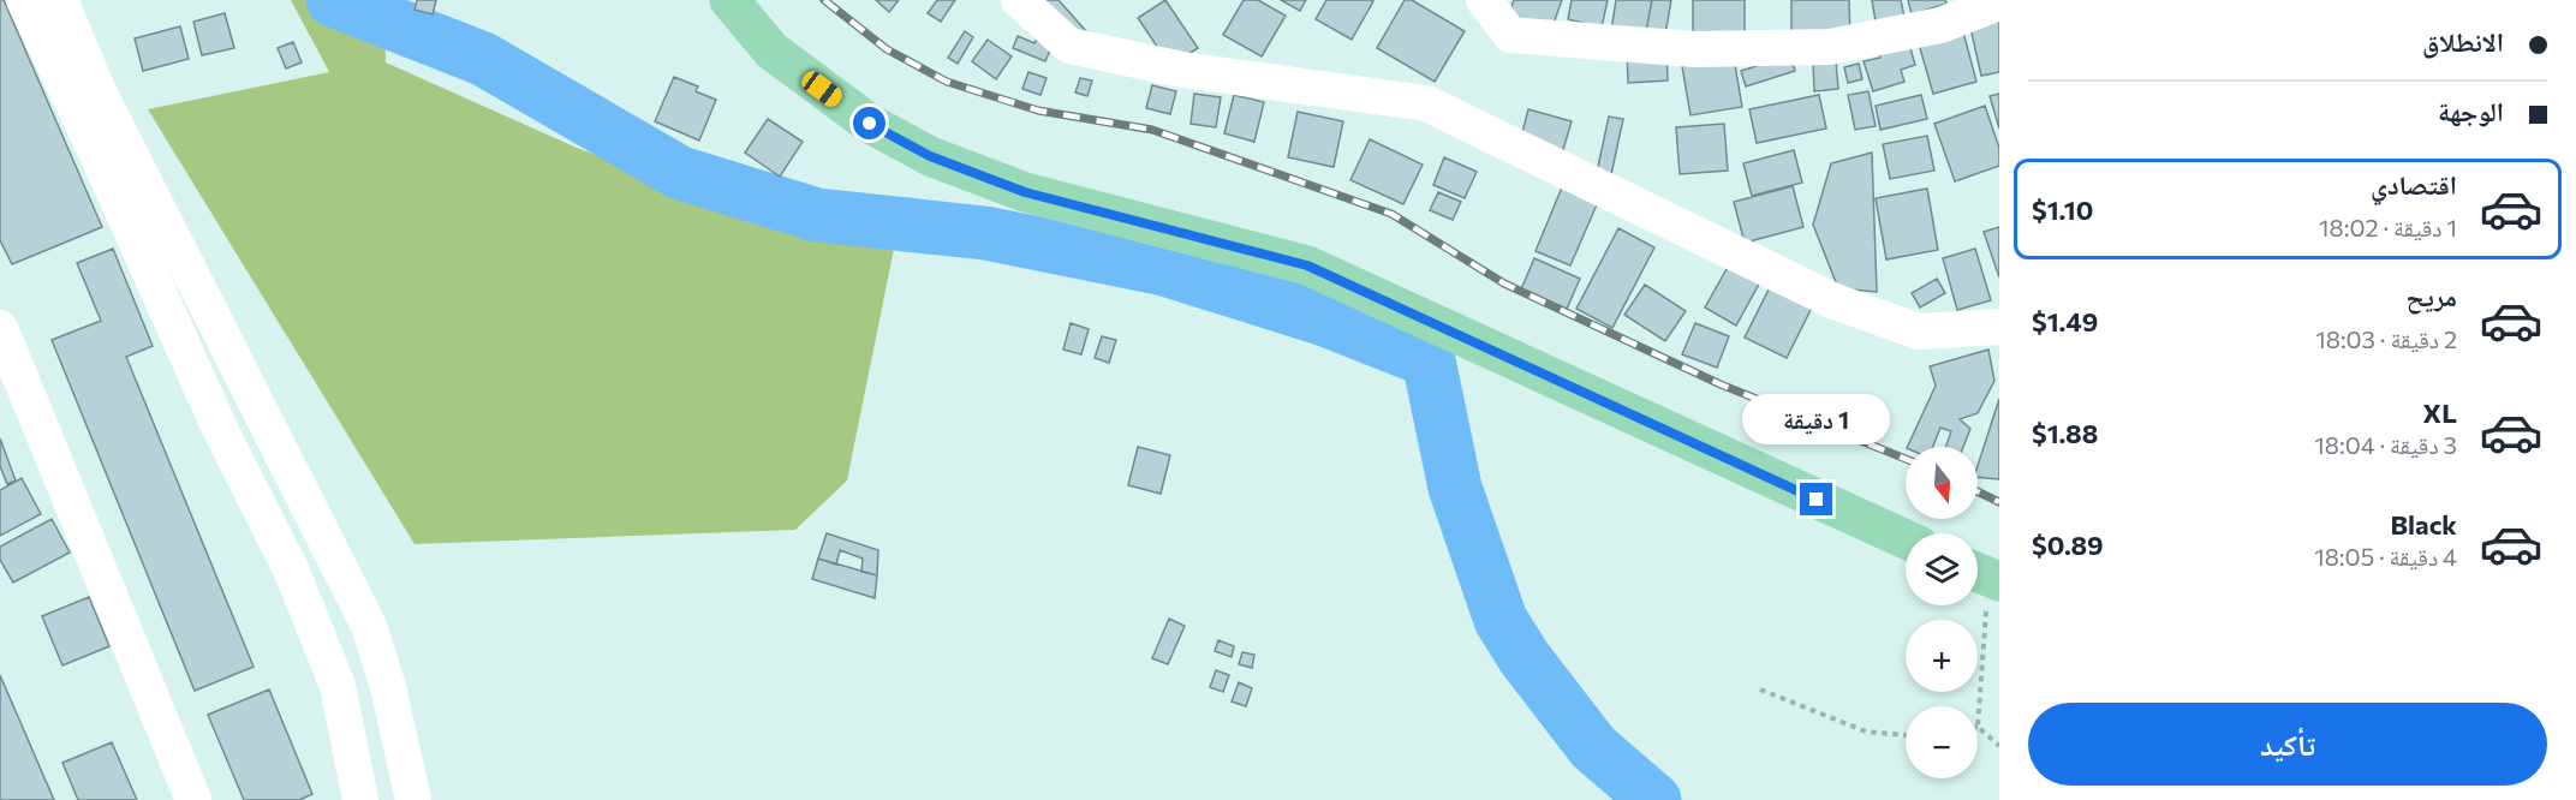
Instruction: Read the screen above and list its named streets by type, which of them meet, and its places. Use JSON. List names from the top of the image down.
{
  "north": "bottom",
  "page": {
    "banner": ["الانطلاق", "الوجهة"],
    "list": [
      {
        "name": "اقتصادي",
        "note": "1 دقيقة · 18:02",
        "value": "$1.10"
      },
      {
        "name": "مريح",
        "note": "2 دقيقة · 18:03",
        "value": "$1.49"
      },
      {
        "name": "XL",
        "note": "3 دقيقة · 18:04",
        "value": "$1.88"
      },
      {
        "name": "Black",
        "note": "4 دقيقة · 18:05",
        "value": "$0.89"
      }
    ],
    "bubble": "1 دقيقة",
    "map_buttons": ["+", "−"],
    "buttons": "تأكيد"
  }
}
